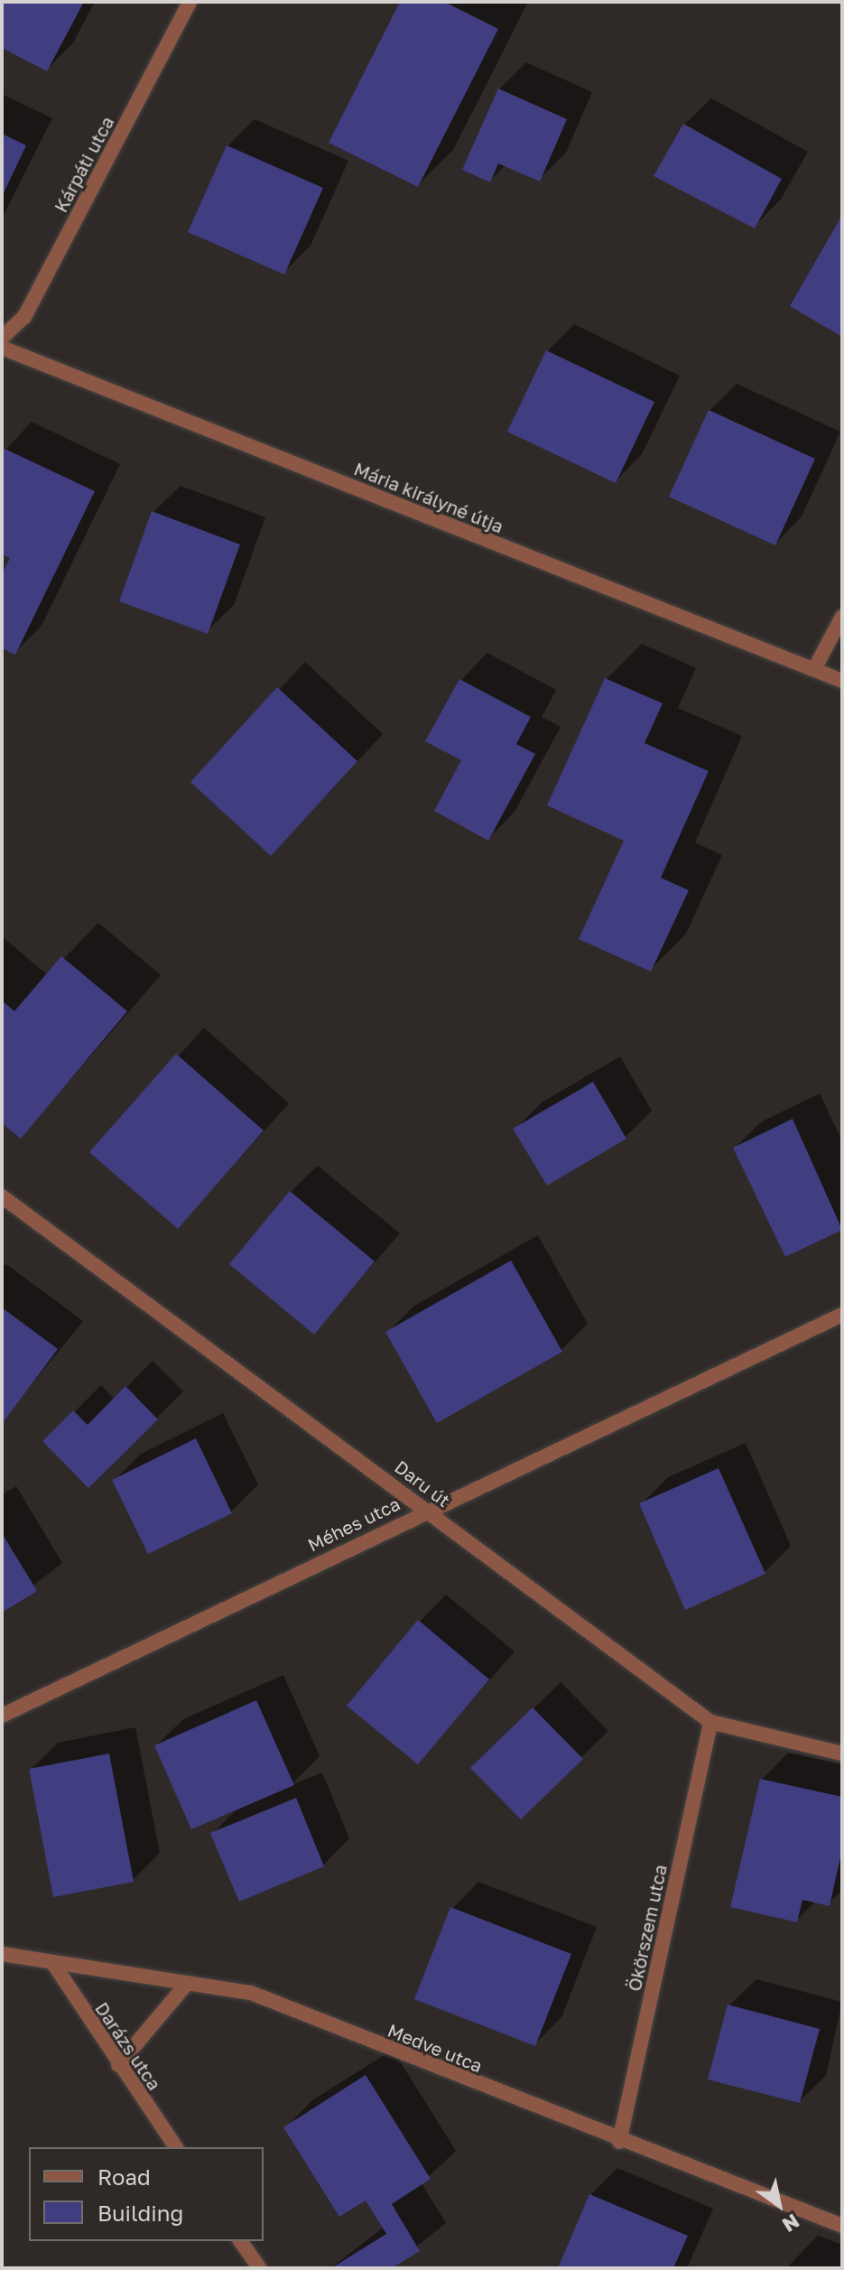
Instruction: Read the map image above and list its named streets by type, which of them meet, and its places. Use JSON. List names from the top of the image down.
{
  "streets": {
    "street": [
      "Kárpáti utca",
      "Mária királyné útja",
      "Daru út",
      "Méhes utca",
      "Ökörszem utca",
      "Darázs utca",
      "Medve utca"
    ]
  },
  "crossings": [
    ["Daru út", "Méhes utca"],
    ["Daru út", "Ökörszem utca"],
    ["Ökörszem utca", "Medve utca"],
    ["Darázs utca", "Medve utca"]
  ],
  "legend": ["Road", "Building"],
  "north": "bottom right"
}
